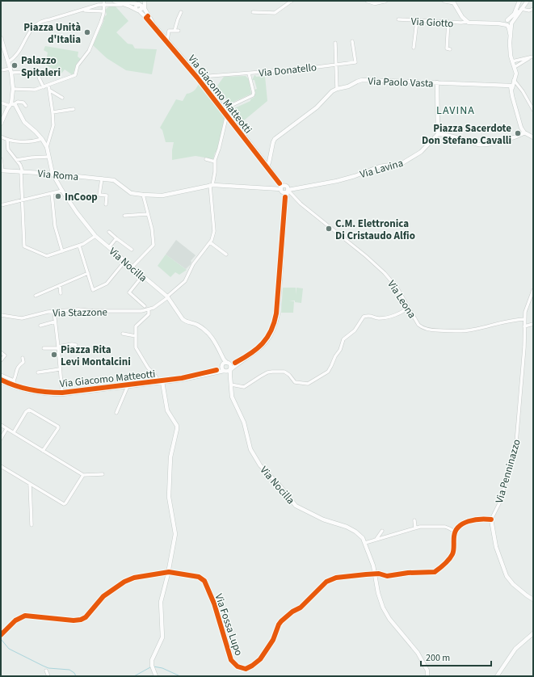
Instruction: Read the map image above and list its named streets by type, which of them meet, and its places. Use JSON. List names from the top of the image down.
{
  "streets": {
    "street": [
      "Via Giotto",
      "Via Donatello",
      "Via Paolo Vasta",
      "Via Giacomo Matteotti",
      "Via Lavina",
      "Via Roma",
      "Via Nocilla",
      "Via Leona",
      "Via Stazzone",
      "Via Penninazzo",
      "Via Fossa Lupo"
    ]
  },
  "crossings": [
    ["Via Donatello", "Via Giacomo Matteotti"],
    ["Via Paolo Vasta", "Via Giacomo Matteotti"],
    ["Via Giacomo Matteotti", "Via Lavina"],
    ["Via Giacomo Matteotti", "Via Leona"],
    ["Via Lavina", "Via Leona"],
    ["Via Roma", "Via Nocilla"],
    ["Via Nocilla", "Via Stazzone"],
    ["Via Nocilla", "Via Fossa Lupo"],
    ["Via Leona", "Via Penninazzo"]
  ],
  "districts": ["LAVINA"],
  "places": [
    "Piazza Unità d'Italia",
    "Palazzo Spitaleri",
    "Piazza Sacerdote Don Stefano Cavalli",
    "InCoop",
    "C.M. Elettronica Di Cristaudo Alfio",
    "Piazza Rita Levi Montalcini"
  ],
  "scale_bar": "200 m"
}
